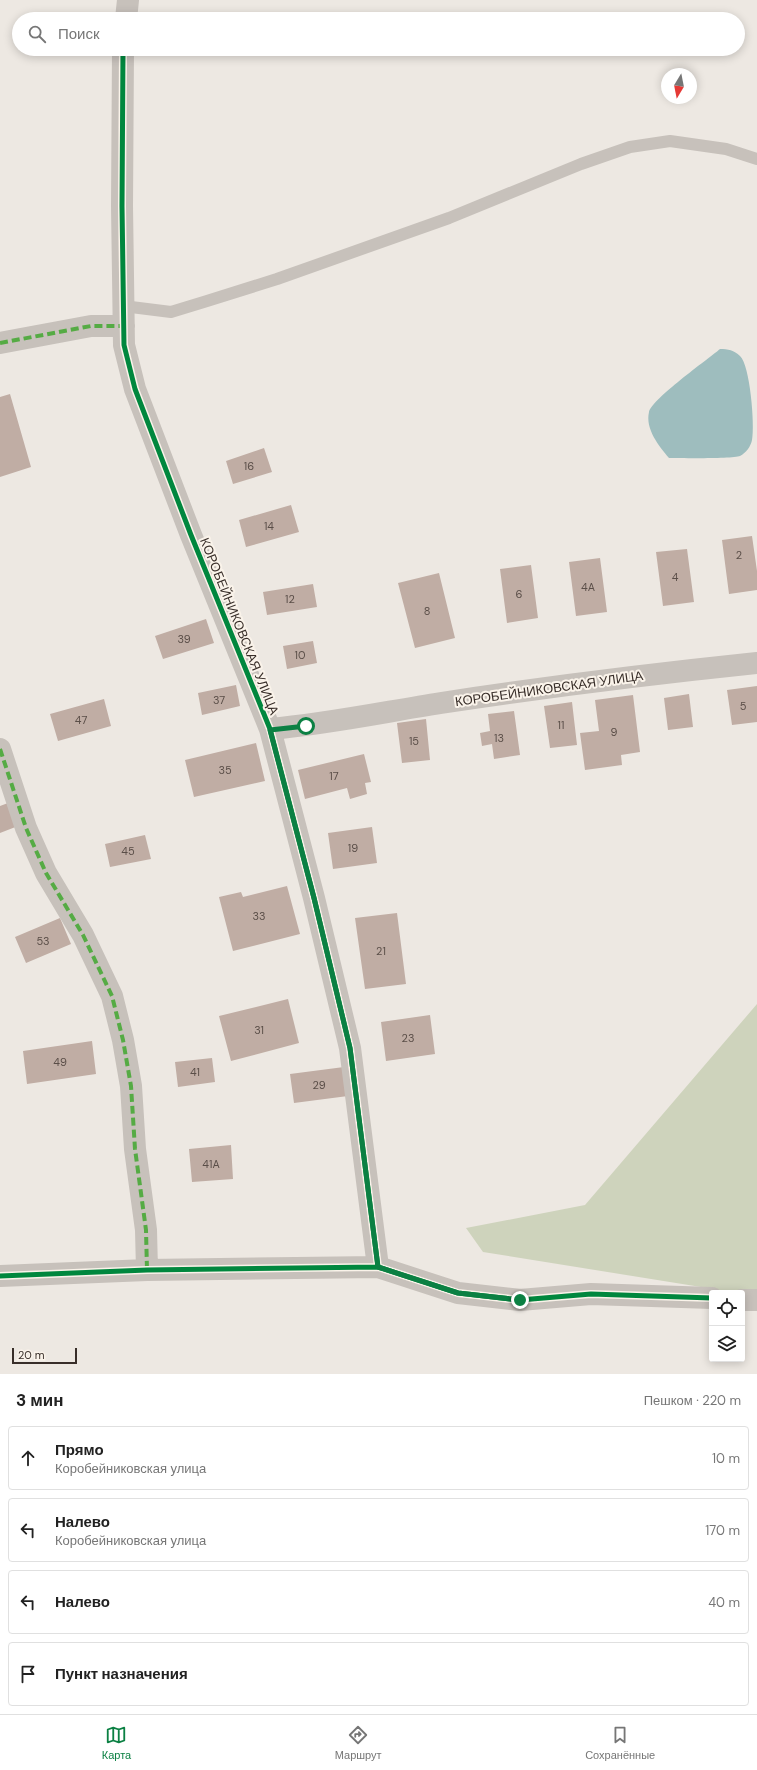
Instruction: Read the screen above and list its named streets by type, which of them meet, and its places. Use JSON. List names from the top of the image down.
{
  "streets": {
    "street": ["КОРОБЕЙНИКОВСКАЯ УЛИЦА"]
  },
  "house_numbers": [
    "16",
    "14",
    "2",
    "4",
    "4A",
    "6",
    "12",
    "8",
    "39",
    "10",
    "37",
    "5",
    "47",
    "11",
    "9",
    "13",
    "15",
    "35",
    "17",
    "19",
    "45",
    "33",
    "53",
    "21",
    "31",
    "23",
    "49",
    "41",
    "29",
    "41A"
  ],
  "scale_bar": "20 m",
  "north": "bottom",
  "page": {
    "search": "Поиск",
    "scale": "20 m",
    "heading": ["3 мин", "Пешком · 220 m"],
    "list": [
      ["Прямо", "Коробейниковская улица", "10 m"],
      ["Налево", "Коробейниковская улица", "170 m"],
      ["Налево", "40 m"],
      "Пункт назначения"
    ],
    "nav": ["Карта", "Маршрут", "Сохранённые"]
  }
}
